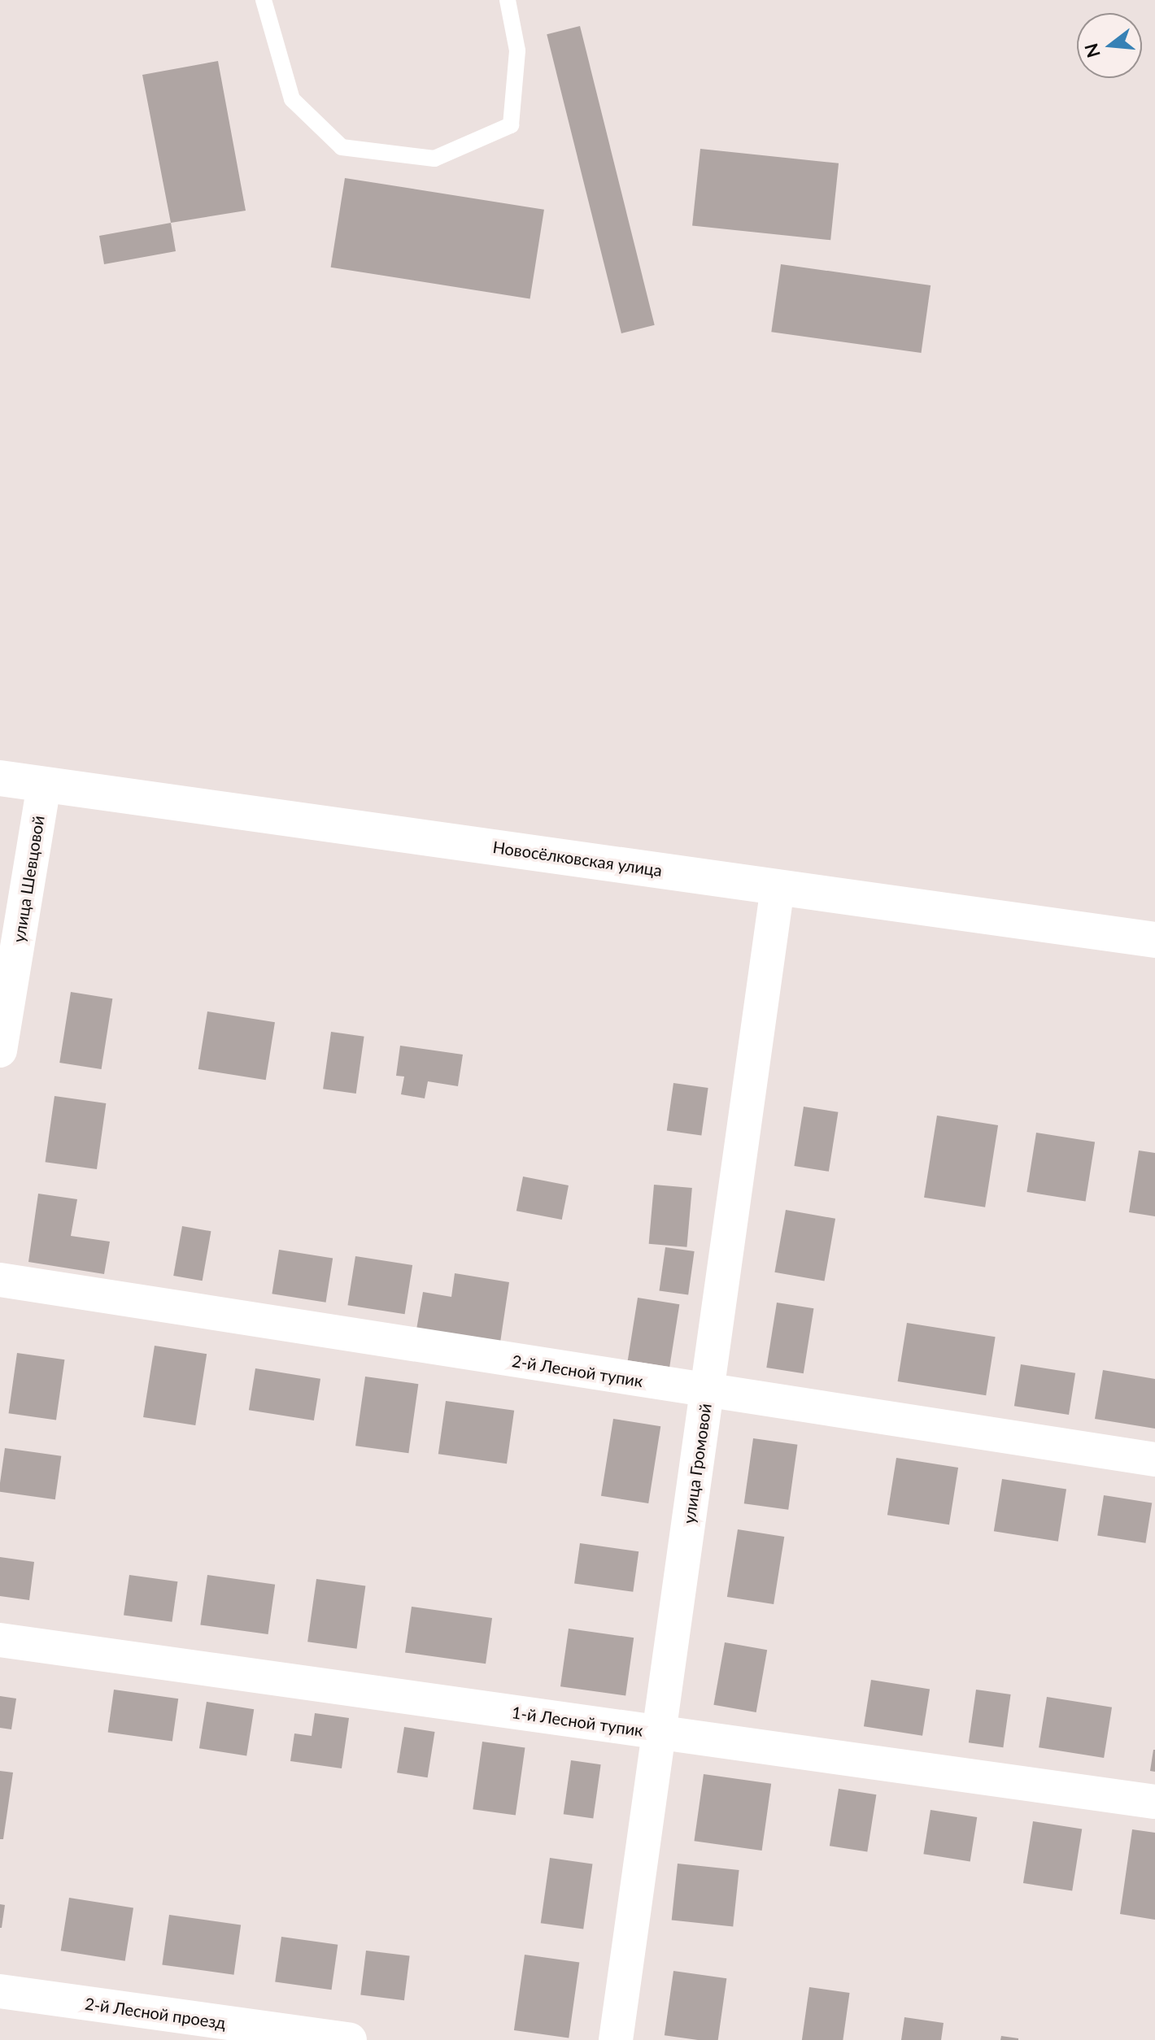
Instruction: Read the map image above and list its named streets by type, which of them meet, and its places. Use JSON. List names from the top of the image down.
{
  "streets": {
    "main road": ["Новосёлковская улица"],
    "street": [
      "улица Шевцовой",
      "2-й Лесной тупик",
      "улица Громовой",
      "1-й Лесной тупик",
      "2-й Лесной проезд"
    ]
  },
  "crossings": [
    ["Новосёлковская улица", "улица Шевцовой"],
    ["Новосёлковская улица", "улица Громовой"],
    ["2-й Лесной тупик", "улица Громовой"],
    ["улица Громовой", "1-й Лесной тупик"]
  ],
  "north": "left"
}
